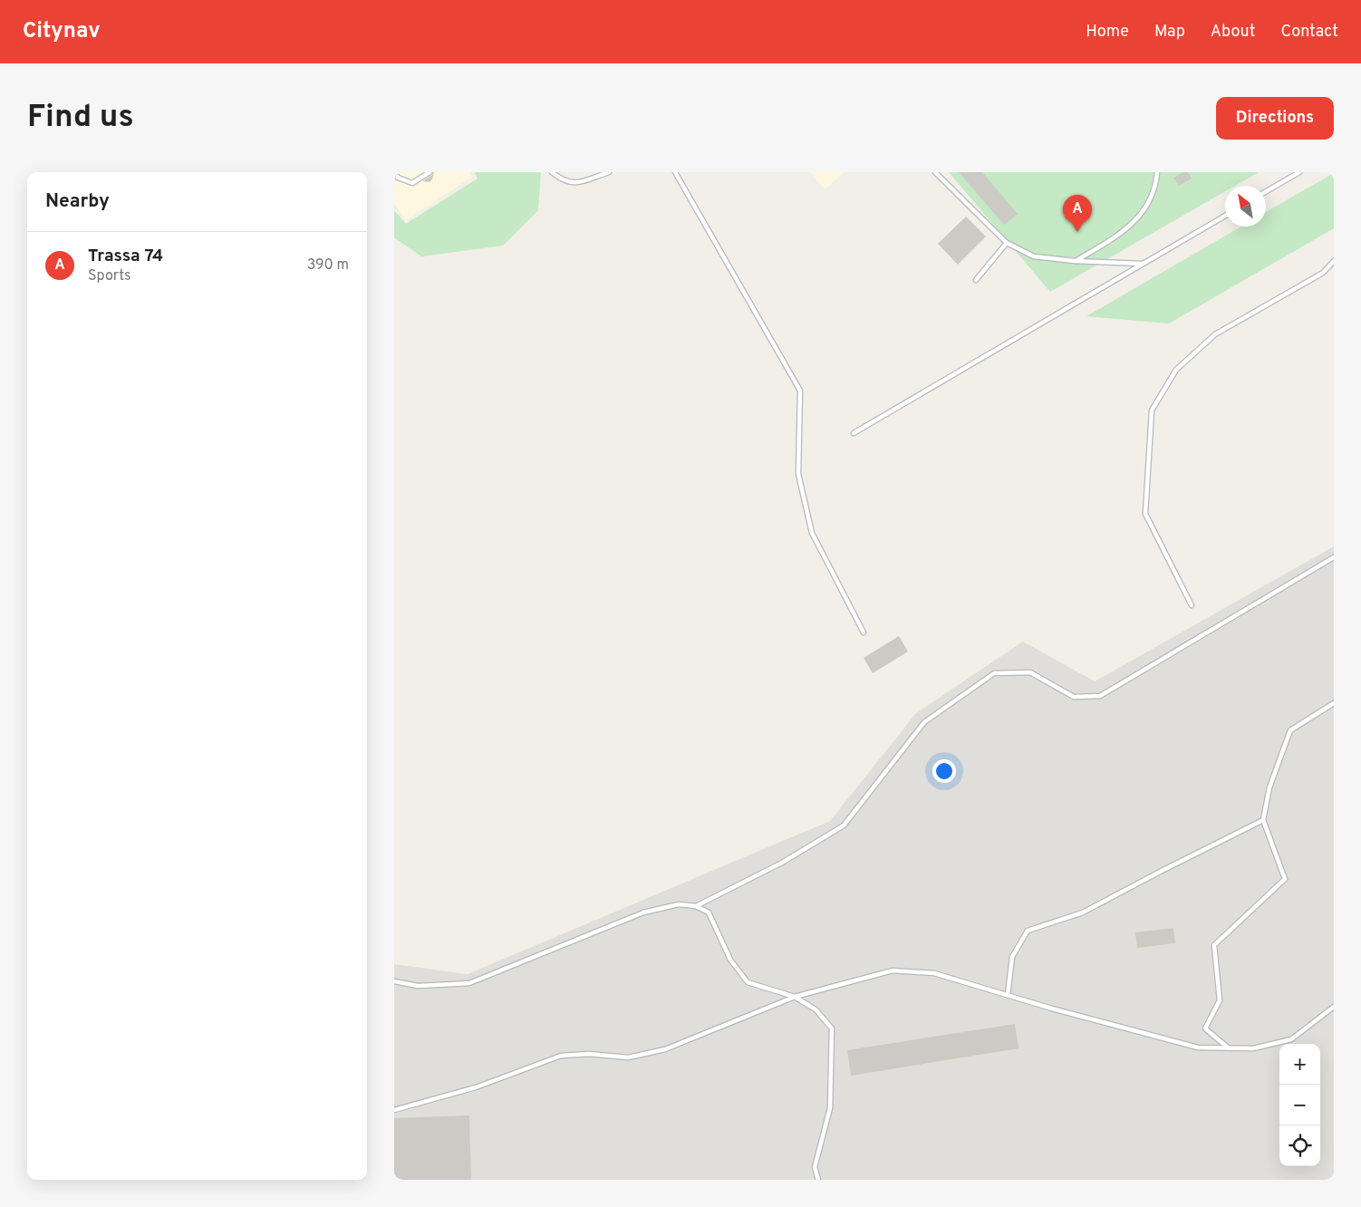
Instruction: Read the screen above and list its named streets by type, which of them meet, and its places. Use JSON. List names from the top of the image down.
{
  "north": "top left",
  "page": {
    "header": "Citynav",
    "nav": [
      "Home",
      "Map",
      "About",
      "Contact"
    ],
    "buttons": "Directions",
    "title": "Find us",
    "heading": "Nearby",
    "pins": "A",
    "list": [
      {
        "mark": "A",
        "name": "Trassa 74",
        "note": "Sports",
        "value": "390 m"
      }
    ],
    "map_buttons": ["+", "−"]
  }
}
